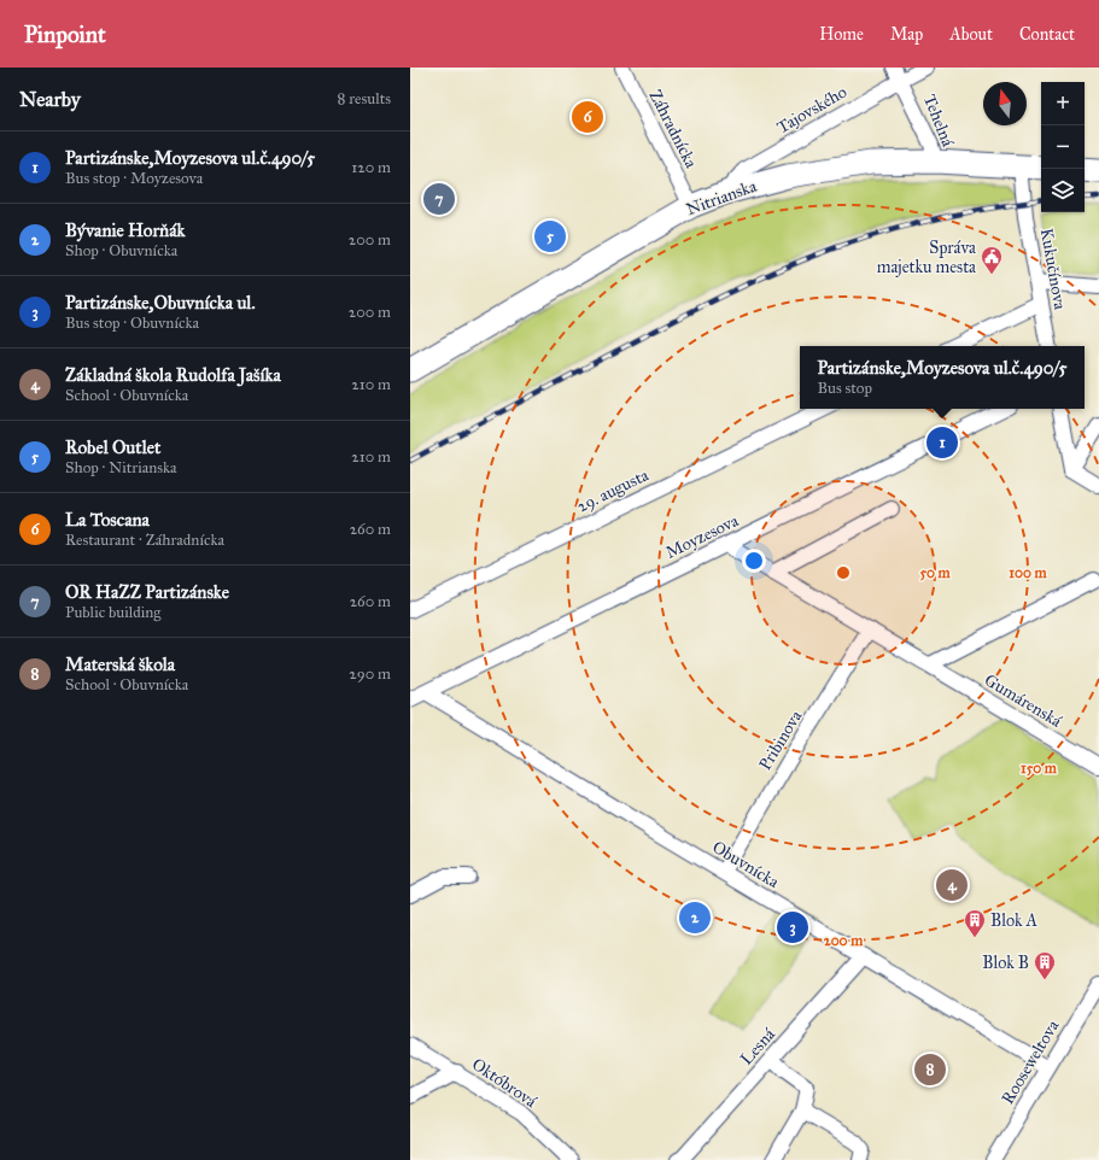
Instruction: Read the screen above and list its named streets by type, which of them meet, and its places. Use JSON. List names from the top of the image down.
{
  "streets": {
    "main road": ["Nitrianska"],
    "street": [
      "Tajovského",
      "Tehelná",
      "Záhradnícka",
      "Kukučínova",
      "29. augusta",
      "Moyzesova",
      "Gumárenská",
      "Pribinova",
      "Obuvnícka",
      "Lesná",
      "Rooseweltova",
      "Októbrová"
    ]
  },
  "crossings": [
    ["Tajovského", "Tehelná"],
    ["Tajovského", "Nitrianska"],
    ["Tehelná", "Nitrianska"],
    ["Záhradnícka", "Nitrianska"],
    ["Nitrianska", "Kukučínova"],
    ["Moyzesova", "Gumárenská"],
    ["Moyzesova", "Obuvnícka"],
    ["Gumárenská", "Pribinova"],
    ["Pribinova", "Obuvnícka"],
    ["Obuvnícka", "Lesná"],
    ["Obuvnícka", "Rooseweltova"]
  ],
  "places": {
    "public building": ["Správa majetku mesta"],
    "building": ["Blok A", "Blok B"]
  },
  "north": "top",
  "page": {
    "header": "Pinpoint",
    "nav": [
      "Home",
      "Map",
      "About",
      "Contact"
    ],
    "heading": ["Nearby", "8 results"],
    "map_buttons": ["+", "−"],
    "pins": [
      "6",
      "7",
      "5",
      "1",
      "4",
      "2",
      "3",
      "8"
    ],
    "list": [
      {
        "mark": "1",
        "name": "Partizánske,Moyzesova ul.č.490/5",
        "note": "Bus stop · Moyzesova",
        "value": "120 m"
      },
      {
        "mark": "2",
        "name": "Bývanie Horňák",
        "note": "Shop · Obuvnícka",
        "value": "200 m"
      },
      {
        "mark": "3",
        "name": "Partizánske,Obuvnícka ul.",
        "note": "Bus stop · Obuvnícka",
        "value": "200 m"
      },
      {
        "mark": "4",
        "name": "Základná škola Rudolfa Jašíka",
        "note": "School · Obuvnícka",
        "value": "210 m"
      },
      {
        "mark": "5",
        "name": "Robel Outlet",
        "note": "Shop · Nitrianska",
        "value": "210 m"
      },
      {
        "mark": "6",
        "name": "La Toscana",
        "note": "Restaurant · Záhradnícka",
        "value": "260 m"
      },
      {
        "mark": "7",
        "name": "OR HaZZ Partizánske",
        "note": "Public building",
        "value": "260 m"
      },
      {
        "mark": "8",
        "name": "Materská škola",
        "note": "School · Obuvnícka",
        "value": "290 m"
      }
    ],
    "popup": ["Partizánske,Moyzesova ul.č.490/5", "Bus stop"]
  },
  "rings": [
    "50 m",
    "100 m",
    "150 m",
    "200 m"
  ]
}
